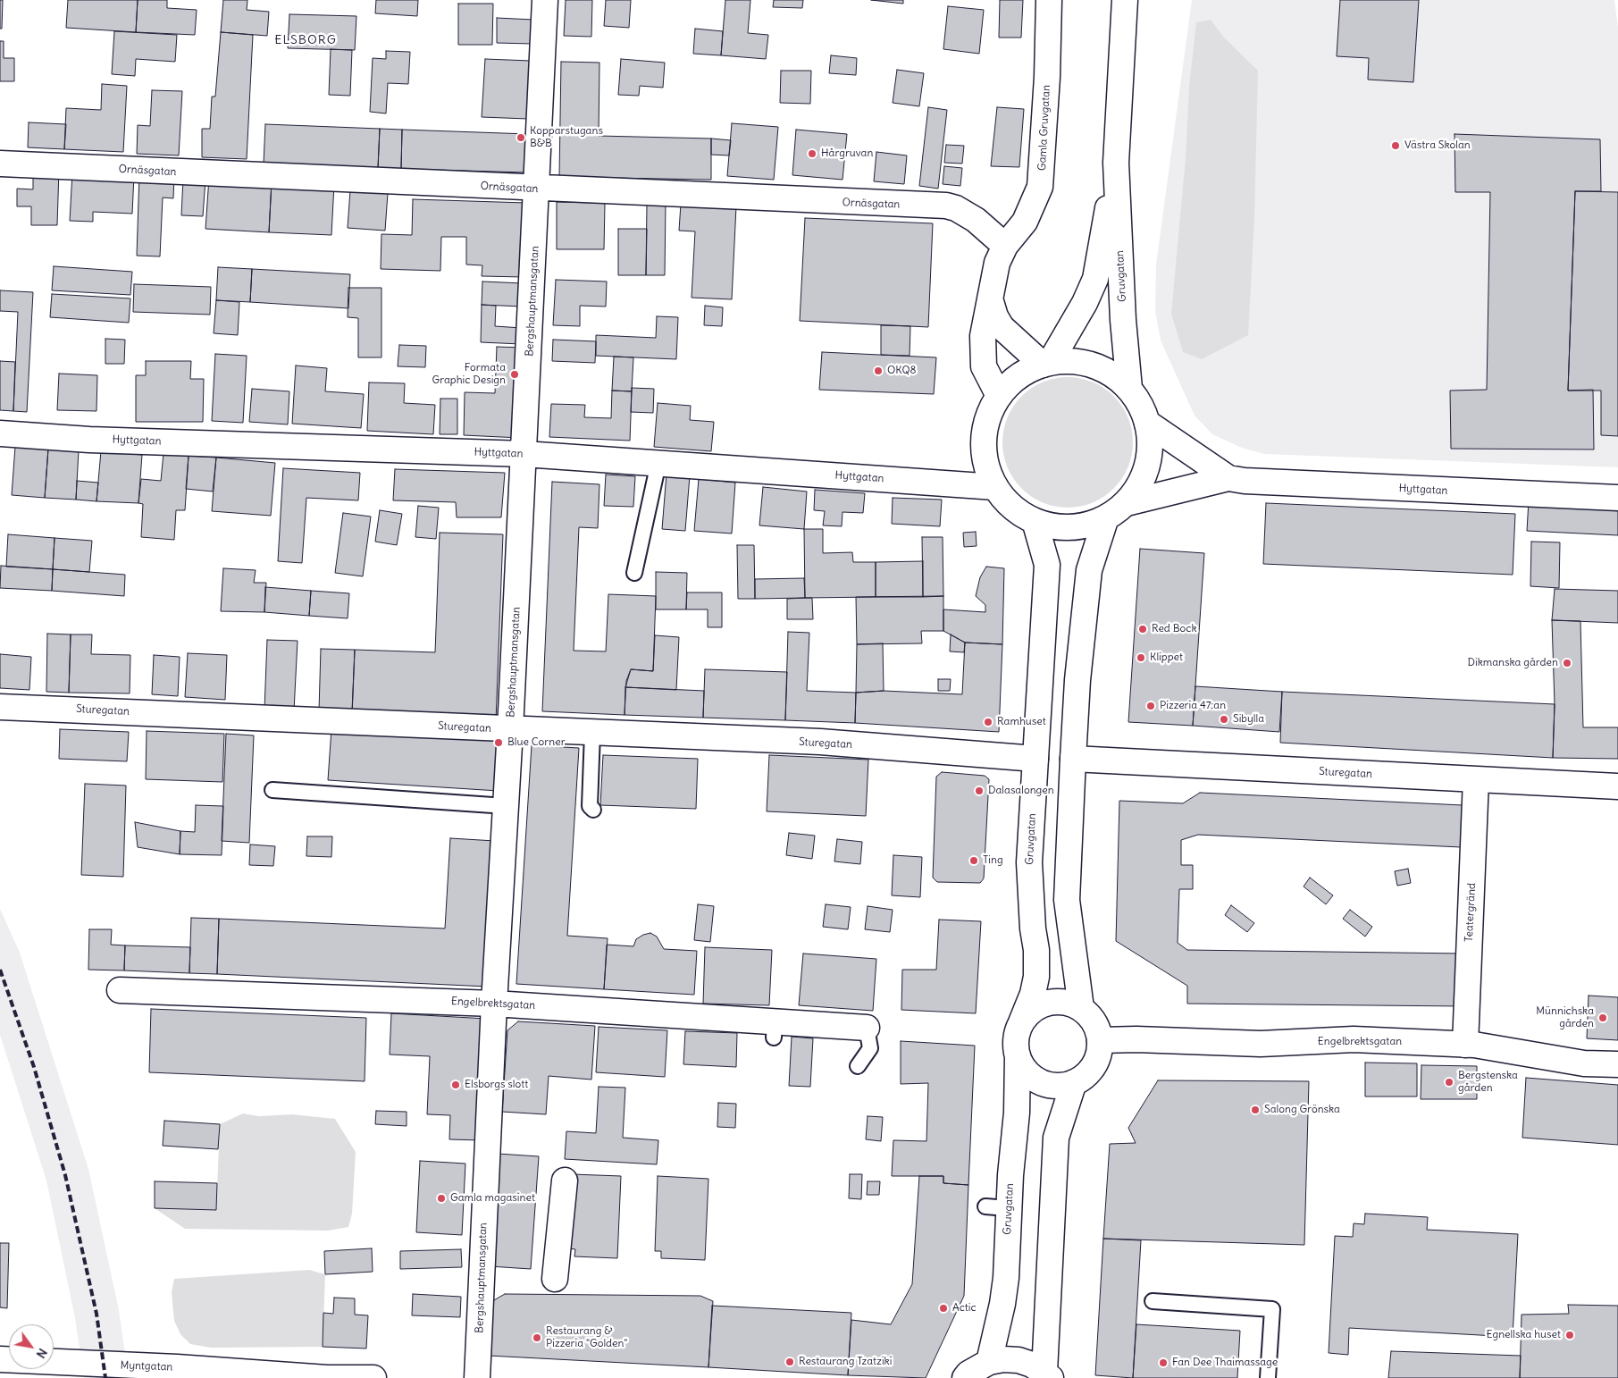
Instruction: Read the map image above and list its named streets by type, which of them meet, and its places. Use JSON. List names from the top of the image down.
{
  "streets": {
    "street": [
      "Gamla Gruvgatan",
      "Ornäsgatan",
      "Gruvgatan",
      "Bergshauptmansgatan",
      "Hyttgatan",
      "Sturegatan",
      "Teatergränd",
      "Engelbrektsgatan",
      "Myntgatan"
    ]
  },
  "crossings": [
    ["Gamla Gruvgatan", "Ornäsgatan"],
    ["Ornäsgatan", "Bergshauptmansgatan"],
    ["Gruvgatan", "Sturegatan"],
    ["Gruvgatan", "Engelbrektsgatan"],
    ["Bergshauptmansgatan", "Hyttgatan"],
    ["Bergshauptmansgatan", "Sturegatan"],
    ["Bergshauptmansgatan", "Engelbrektsgatan"],
    ["Sturegatan", "Teatergränd"],
    ["Teatergränd", "Engelbrektsgatan"]
  ],
  "districts": ["ELSBORG"],
  "places": [
    "Kopparstugans B&B",
    "Västra Skolan",
    "Hårgruvan",
    "OKQ8",
    "Formata Graphic Design",
    "Red Bock",
    "Klippet",
    "Dikmanska gården",
    "Pizzeria 47:an",
    "Sibylla",
    "Ramhuset",
    "Blue Corner",
    "Dalasalongen",
    "Ting",
    "Münnichska gården",
    "Bergstenska gården",
    "Elsborgs slott",
    "Salong Grönska",
    "Gamla magasinet",
    "Actic",
    "Egnellska huset",
    "Restaurang & Pizzeria \"Golden\"",
    "Restaurang Tzatziki",
    "Fan Dee Thaimassage"
  ],
  "north": "bottom right"
}
